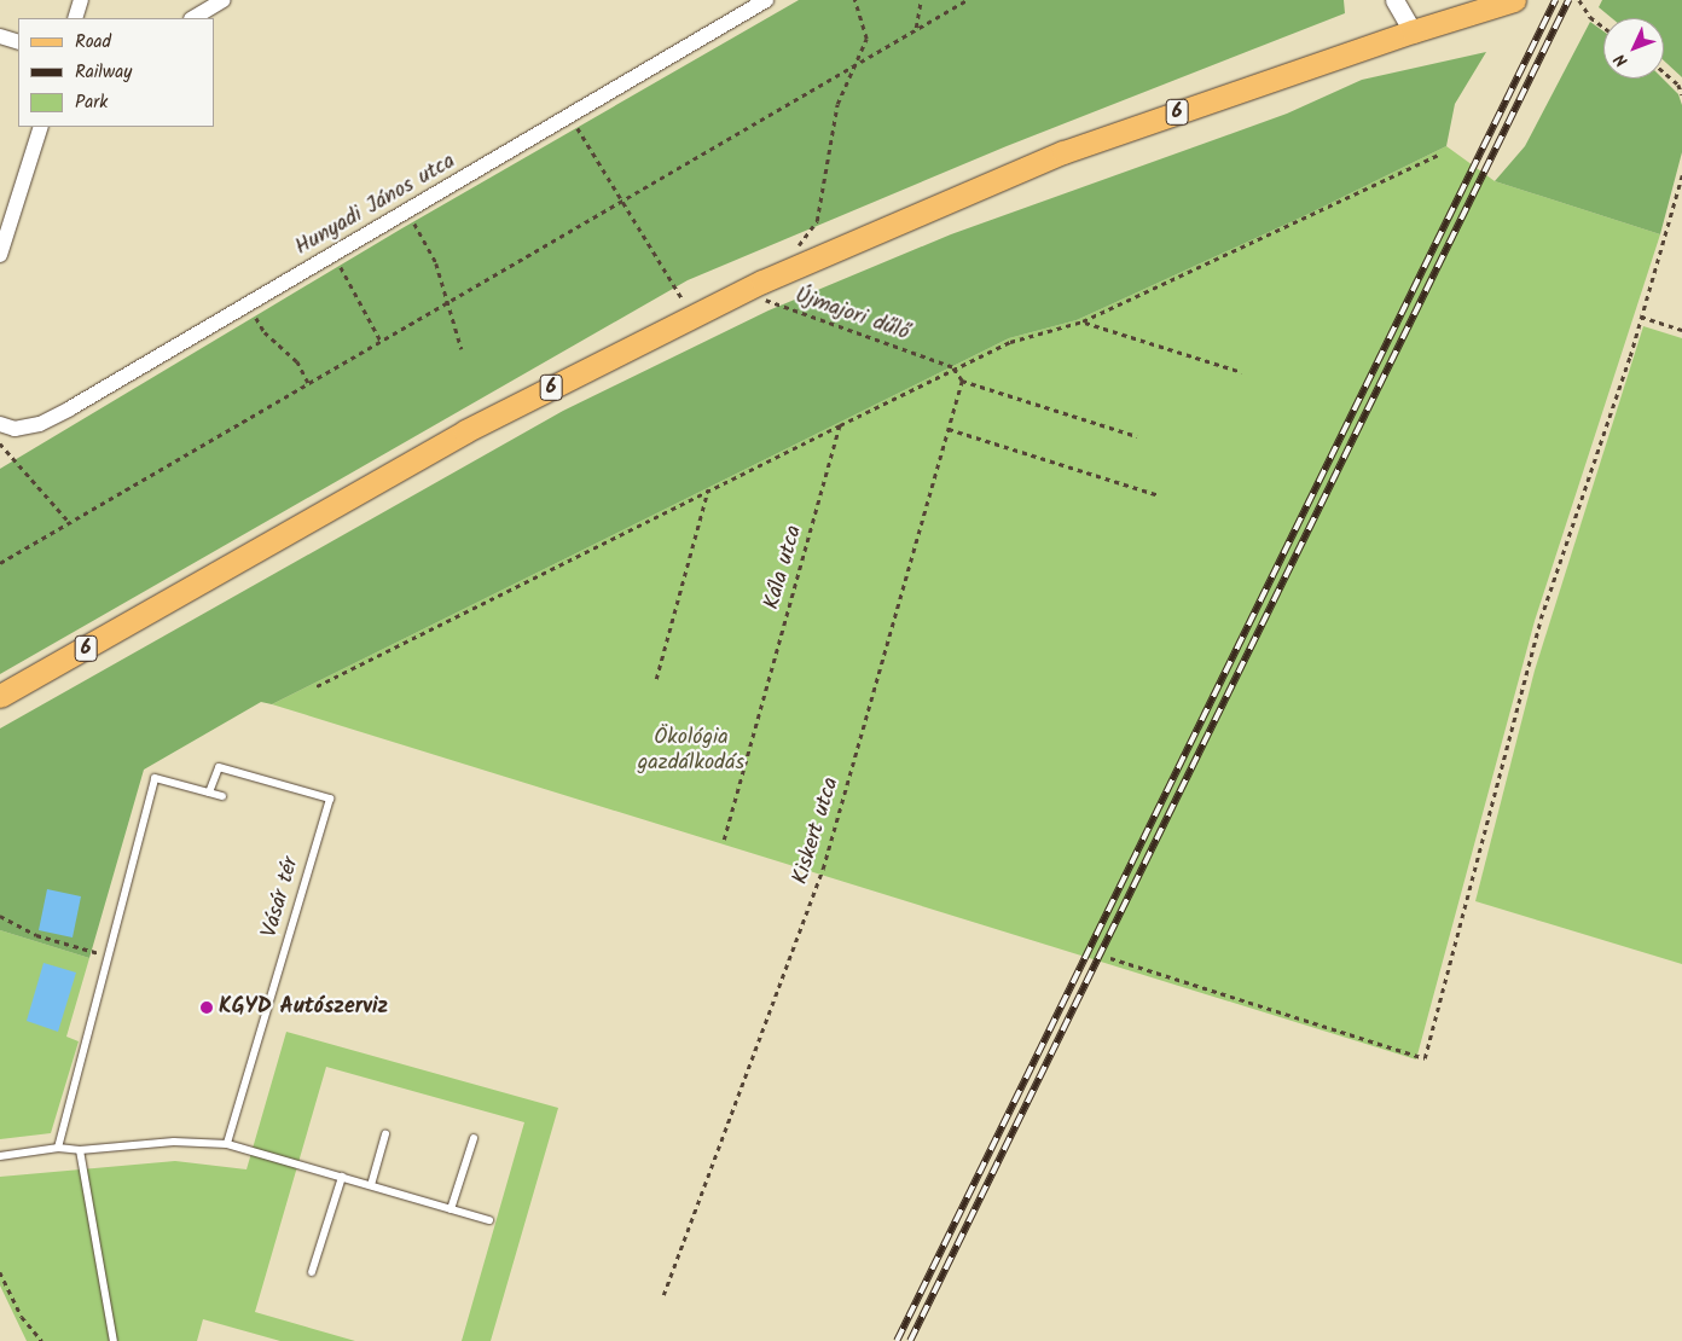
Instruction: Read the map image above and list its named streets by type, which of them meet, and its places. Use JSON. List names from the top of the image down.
{
  "streets": {
    "main road": ["6"],
    "street": ["Hunyadi János utca"],
    "lane": ["Vásár tér"],
    "path": ["Újmajori dűlő", "Kála utca", "Kiskert utca"]
  },
  "crossings": [
    ["6", "Újmajori dűlő"]
  ],
  "parks": ["Ökológia gazdálkodás"],
  "places": ["KGYD Autószerviz"],
  "legend": ["Road", "Railway", "Park"],
  "north": "bottom left"
}
